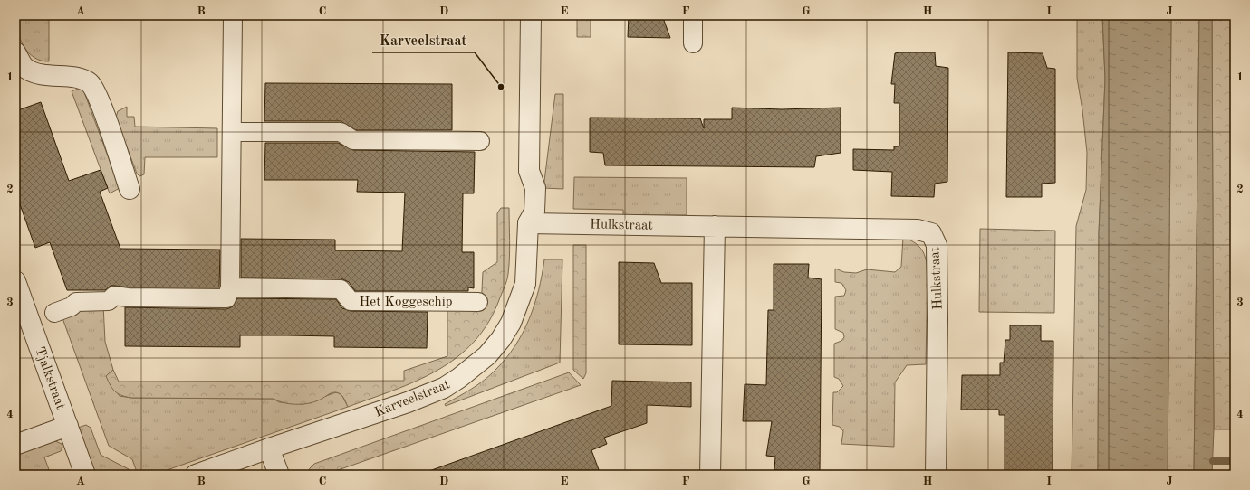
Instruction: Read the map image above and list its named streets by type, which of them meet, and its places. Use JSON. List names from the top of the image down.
{
  "streets": {
    "street": [
      "Hulkstraat",
      "Het Koggeschip",
      "Tjalkstraat",
      "Karveelstraat"
    ]
  },
  "crossings": [
    ["Hulkstraat", "Karveelstraat"]
  ],
  "places": ["Karveelstraat"],
  "grid": {
    "columns": [
      "A",
      "B",
      "C",
      "D",
      "E",
      "F",
      "G",
      "H",
      "I",
      "J"
    ],
    "rows": [
      "1",
      "2",
      "3",
      "4"
    ]
  }
}
